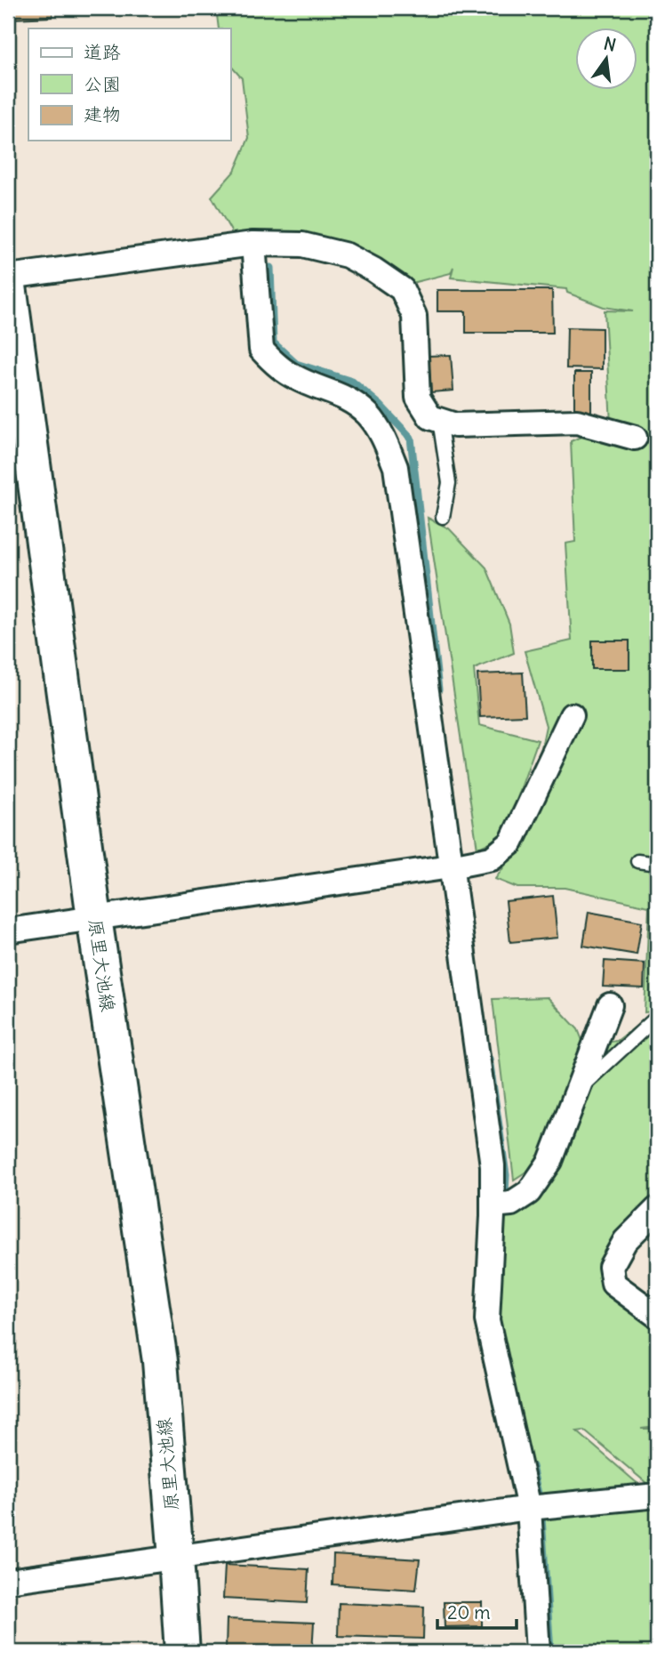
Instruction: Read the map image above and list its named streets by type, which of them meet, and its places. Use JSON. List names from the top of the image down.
{
  "streets": {
    "main road": ["原里大池線"]
  },
  "legend": ["道路", "公園", "建物"],
  "scale_bar": "20 m",
  "north": "top"
}
